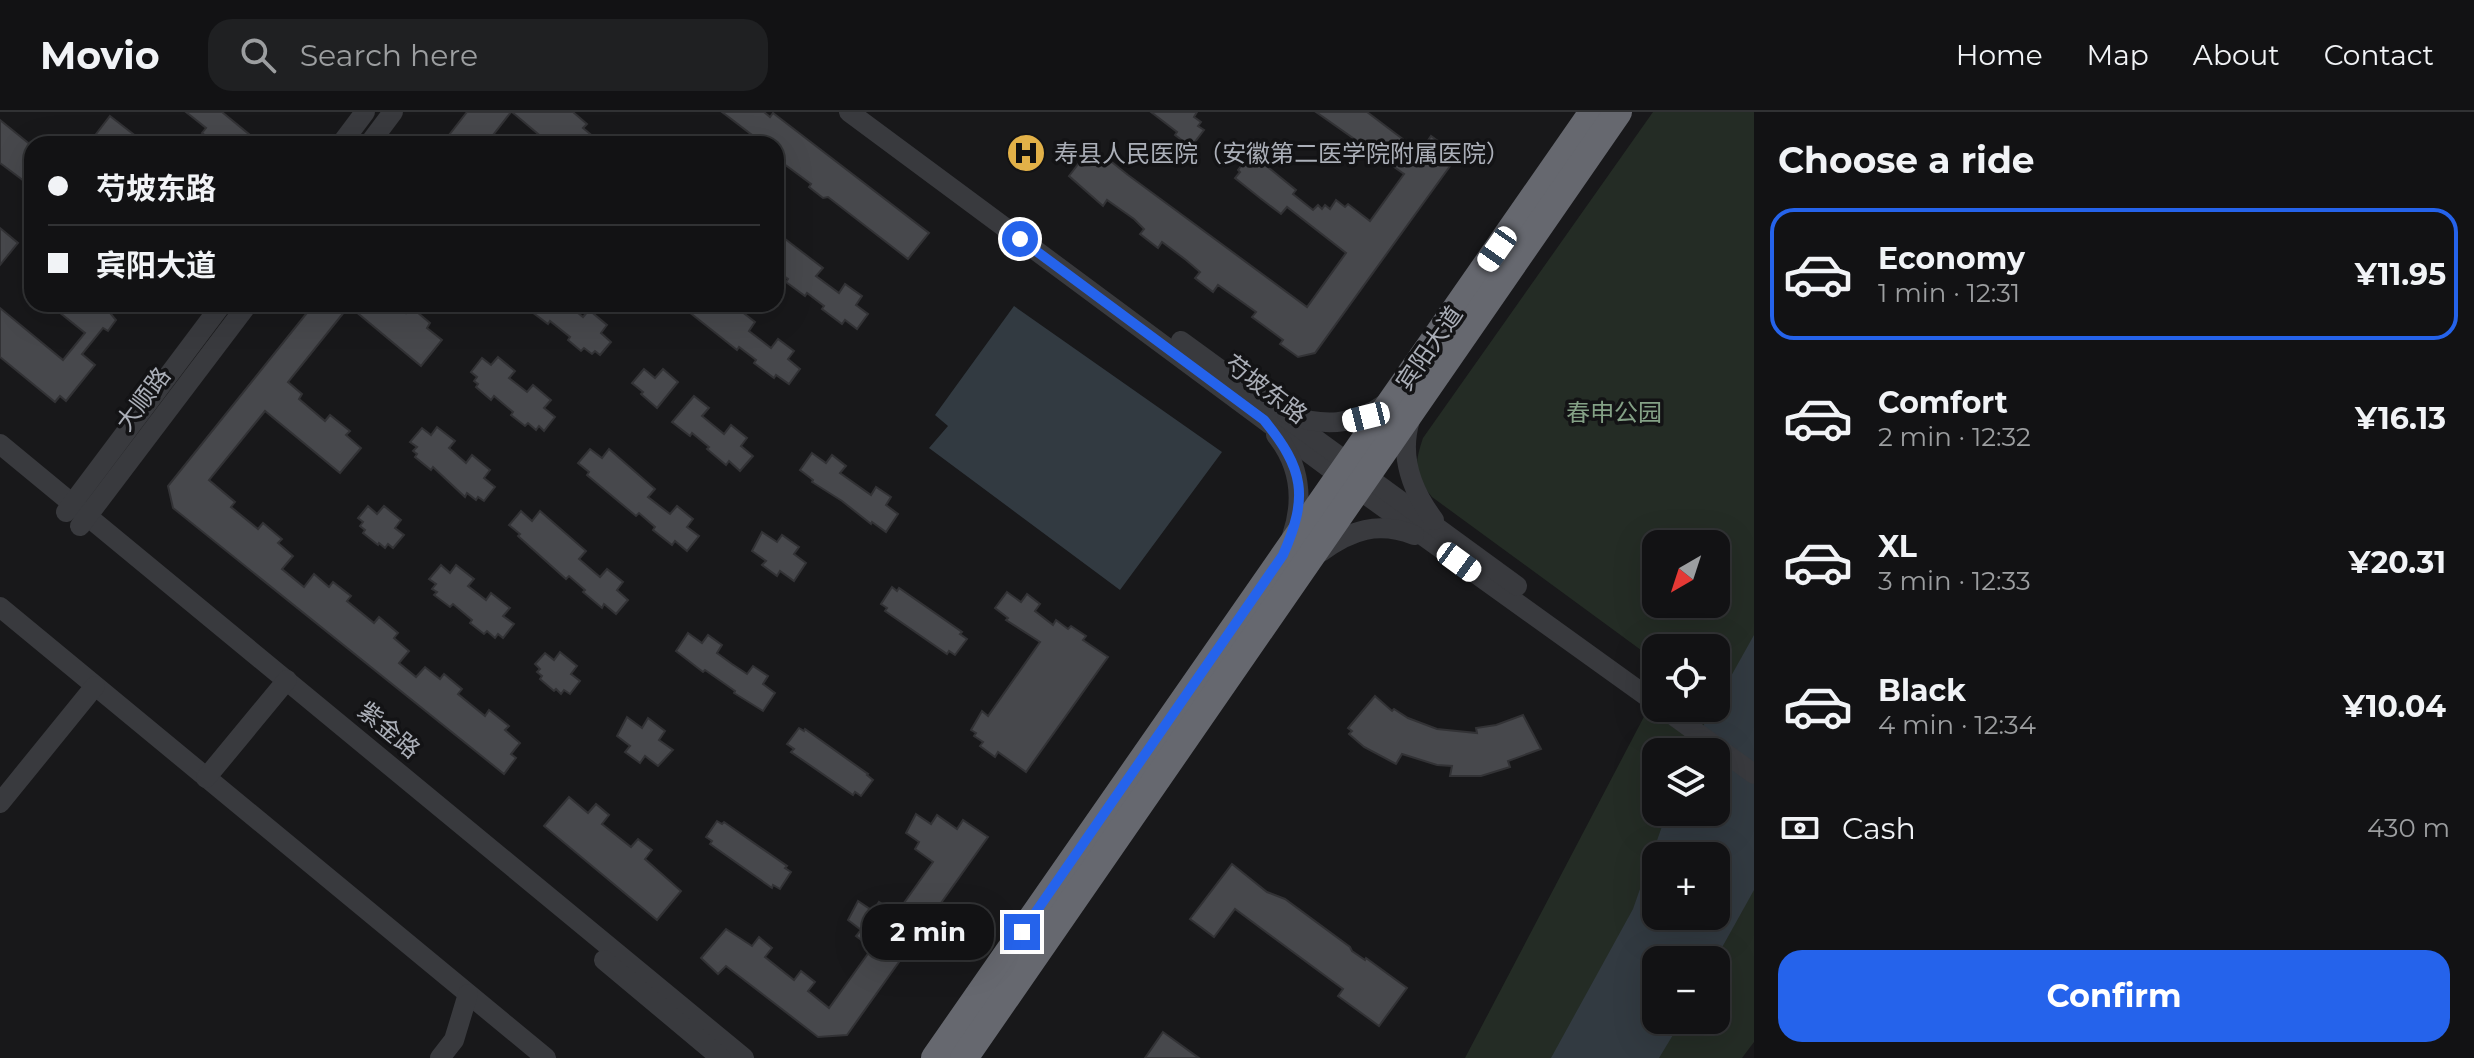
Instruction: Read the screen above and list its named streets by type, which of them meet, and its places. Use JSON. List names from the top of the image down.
{
  "streets": {
    "highway": ["宾阳大道"],
    "street": ["芍坡东路", "大顺路", "紫金路"]
  },
  "crossings": [
    ["宾阳大道", "芍坡东路"],
    ["大顺路", "紫金路"]
  ],
  "parks": ["春申公园"],
  "places": {
    "hospital": ["寿县人民医院（安徽第二医学院附属医院）"]
  },
  "north": "bottom left",
  "page": {
    "header": "Movio",
    "search": "Search here",
    "nav": [
      "Home",
      "Map",
      "About",
      "Contact"
    ],
    "heading": "Choose a ride",
    "banner": ["芍坡东路", "宾阳大道"],
    "list": [
      {
        "name": "Economy",
        "note": "1 min · 12:31",
        "value": "¥11.95"
      },
      {
        "name": "Comfort",
        "note": "2 min · 12:32",
        "value": "¥16.13"
      },
      {
        "name": "XL",
        "note": "3 min · 12:33",
        "value": "¥20.31"
      },
      {
        "name": "Black",
        "note": "4 min · 12:34",
        "value": "¥10.04"
      }
    ],
    "map_buttons": ["+", "−"],
    "pay": ["Cash", "430 m"],
    "bubble": "2 min",
    "buttons": "Confirm"
  }
}
